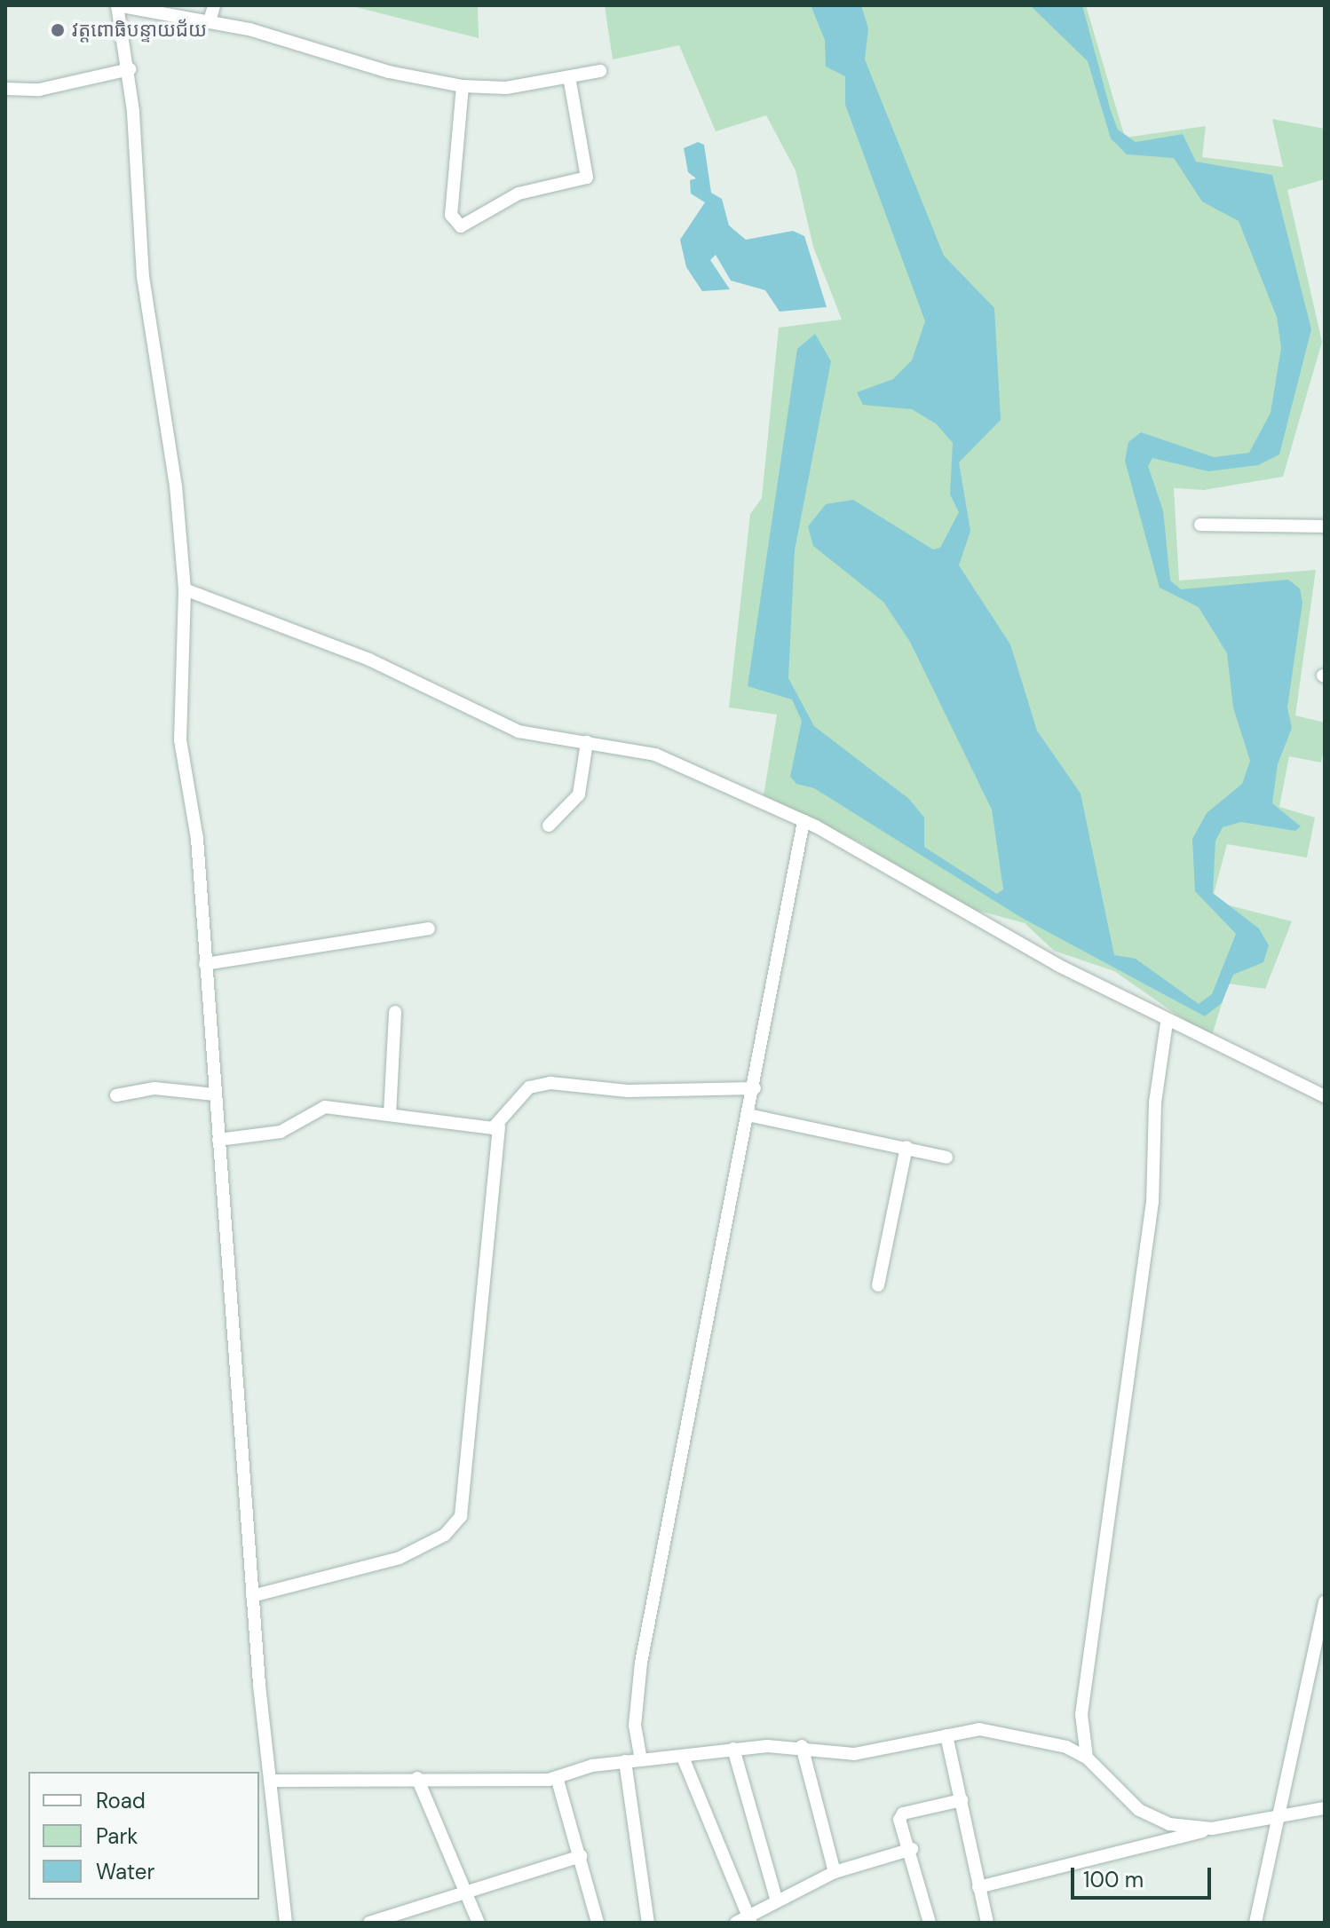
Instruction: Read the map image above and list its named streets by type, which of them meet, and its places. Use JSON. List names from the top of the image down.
{
  "places": ["វត្តពោធិបន្ទាយជ័យ"],
  "legend": ["Road", "Park", "Water"],
  "scale_bar": "100 m"
}
